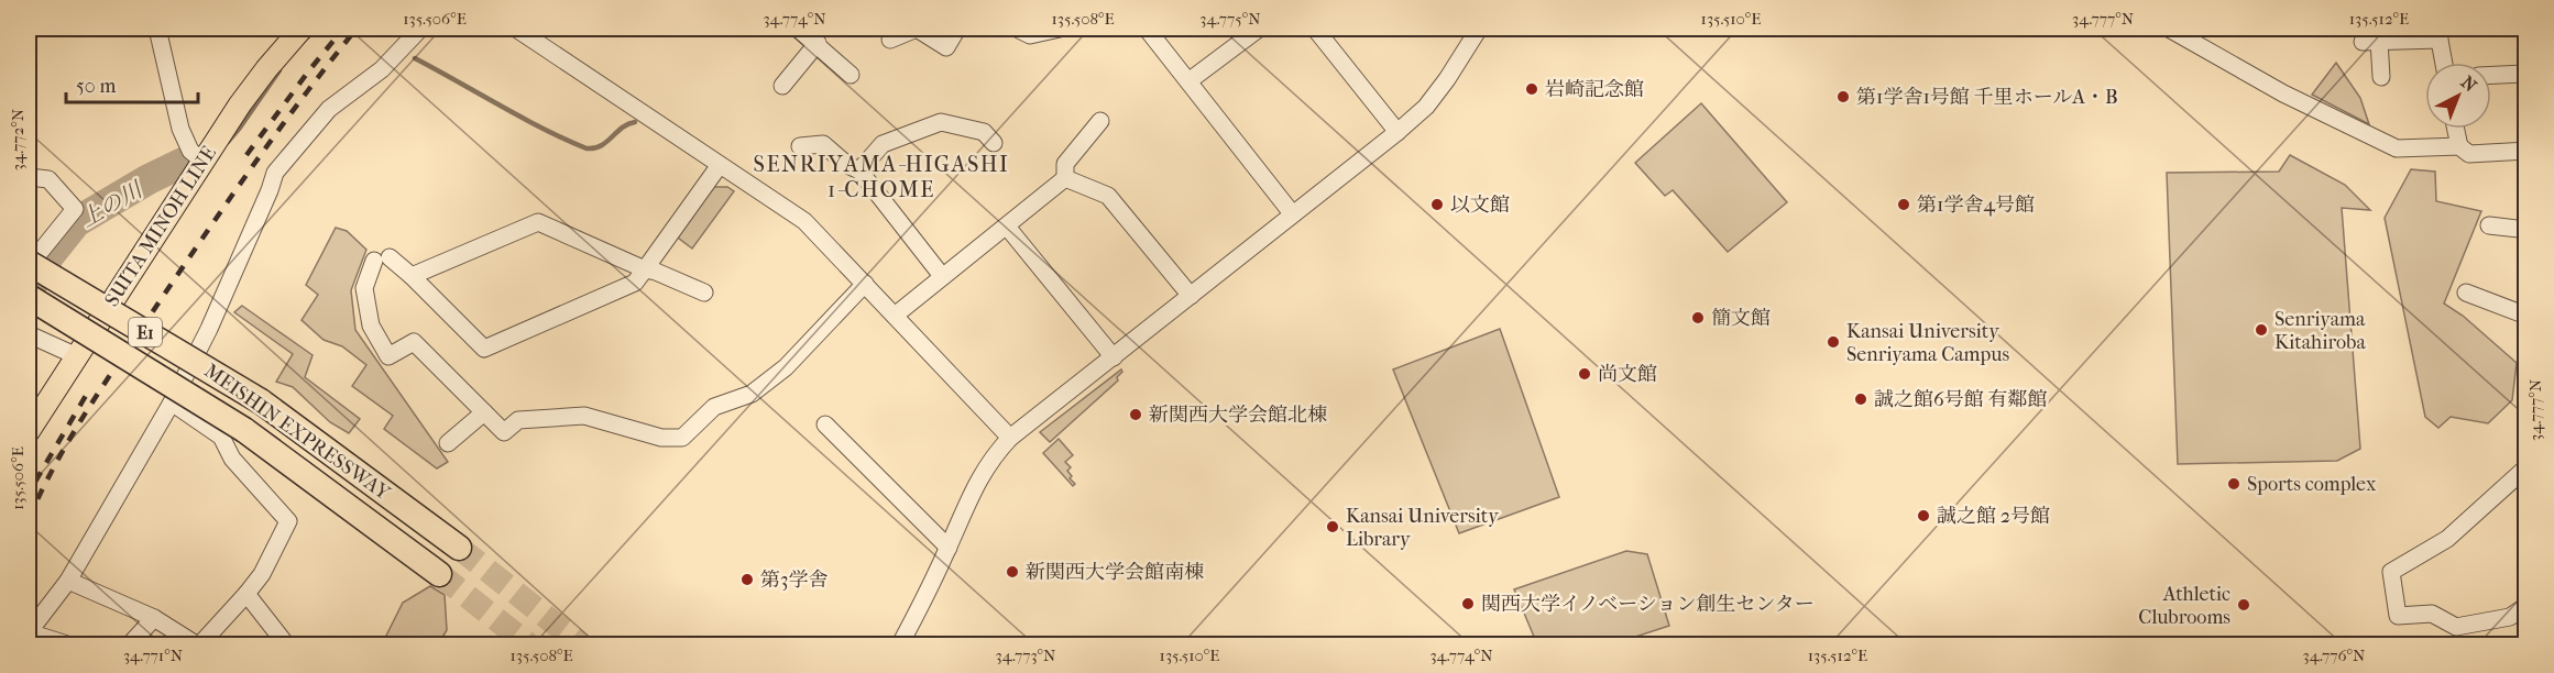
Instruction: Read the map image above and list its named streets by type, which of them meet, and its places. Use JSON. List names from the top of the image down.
{
  "streets": {
    "highway": ["E1", "MEISHIN EXPRESSWAY"],
    "main road": ["SUITA MINOH LINE"]
  },
  "districts": ["SENRIYAMA-HIGASHI 1-CHOME"],
  "water": ["上の川"],
  "places": [
    "岩崎記念館",
    "第1学舎1号館 千里ホールA・B",
    "以文館",
    "第1学舎4号館",
    "簡文館",
    "Senriyama Kitahiroba",
    "Kansai University Senriyama Campus",
    "尚文館",
    "誠之館6号館 有鄰館",
    "新関西大学会館北棟",
    "Sports complex",
    "誠之館 2号館",
    "Kansai University Library",
    "新関西大学会館南棟",
    "第3学舎",
    "関西大学イノベーション創生センター",
    "Athletic Clubrooms"
  ],
  "scale_bar": "50 m",
  "north": "top right",
  "coordinates": [
    "135.506°E",
    "34.774°N",
    "135.508°E",
    "34.775°N",
    "135.510°E",
    "34.777°N",
    "135.512°E",
    "34.772°N",
    "34.771°N",
    "34.773°N",
    "34.776°N"
  ]
}
